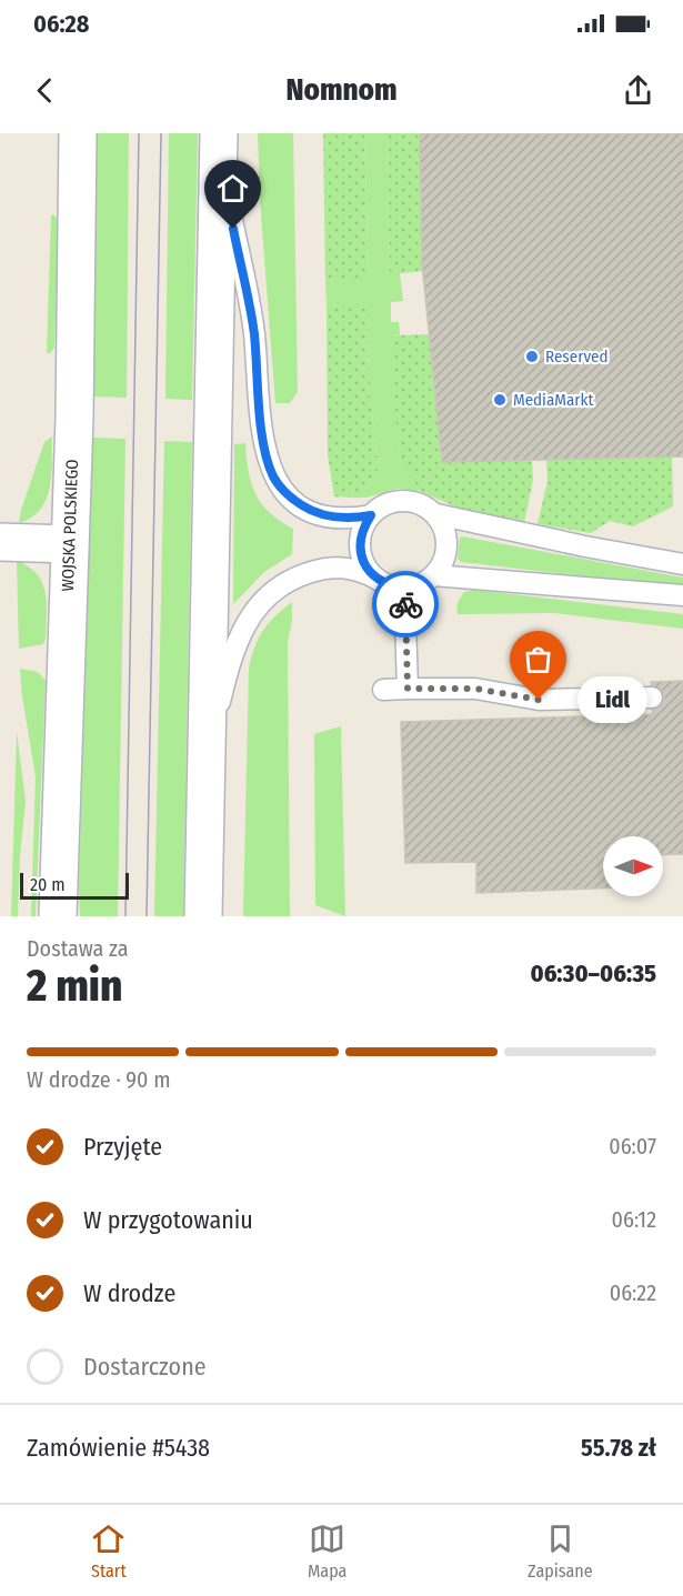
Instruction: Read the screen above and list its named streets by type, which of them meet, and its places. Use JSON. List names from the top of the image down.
{
  "streets": {
    "street": ["WOJSKA POLSKIEGO"]
  },
  "places": ["Reserved", "MediaMarkt", "Lidl"],
  "scale_bar": "20 m",
  "north": "right",
  "page": {
    "status": "06:28",
    "header": "Nomnom",
    "bubble": "Lidl",
    "scale": "20 m",
    "heading": ["2 min", "Dostawa za", "06:30–06:35"],
    "panel": ["Zamówienie #5438", "55.78 zł"],
    "bar": "W drodze · 90 m",
    "list": [
      ["Przyjęte", "06:07"],
      ["W przygotowaniu", "06:12"],
      ["W drodze", "06:22"],
      "Dostarczone"
    ],
    "tabs": ["Start", "Mapa", "Zapisane"]
  }
}
